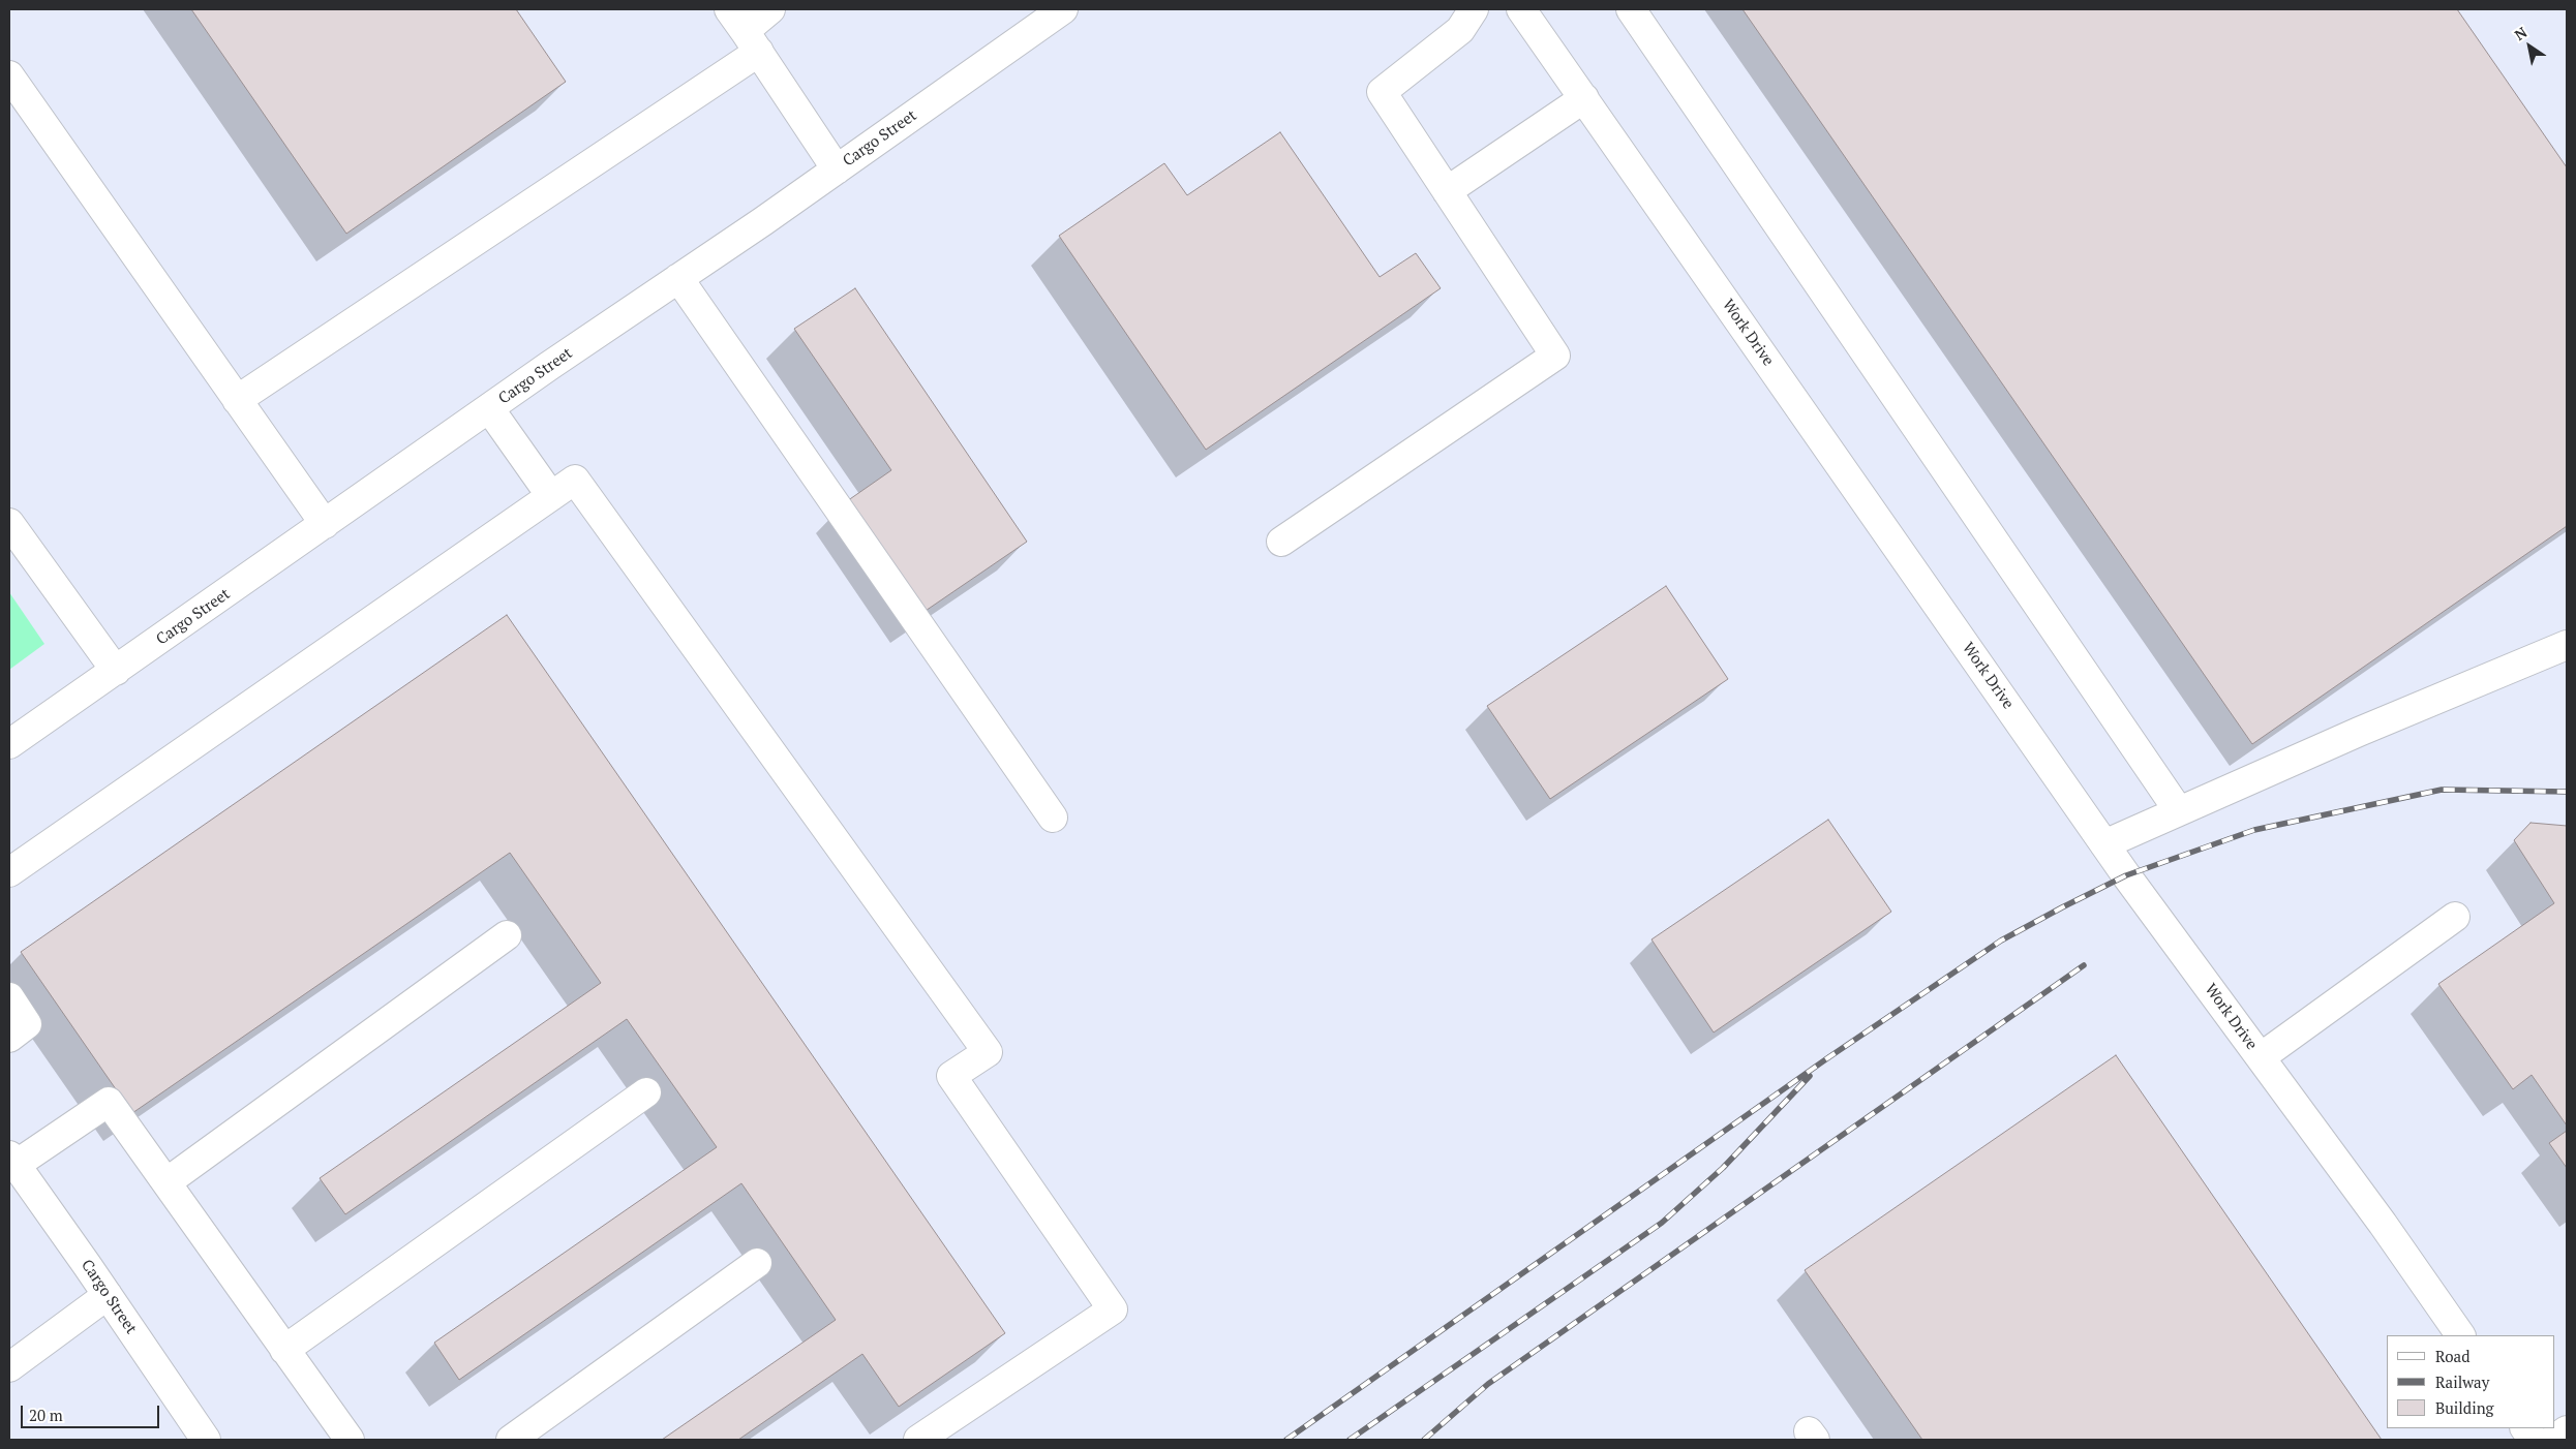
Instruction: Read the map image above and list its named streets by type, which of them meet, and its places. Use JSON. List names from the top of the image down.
{
  "streets": {
    "street": ["Cargo Street", "Work Drive"]
  },
  "legend": ["Road", "Railway", "Building"],
  "scale_bar": "20 m",
  "north": "top left"
}
